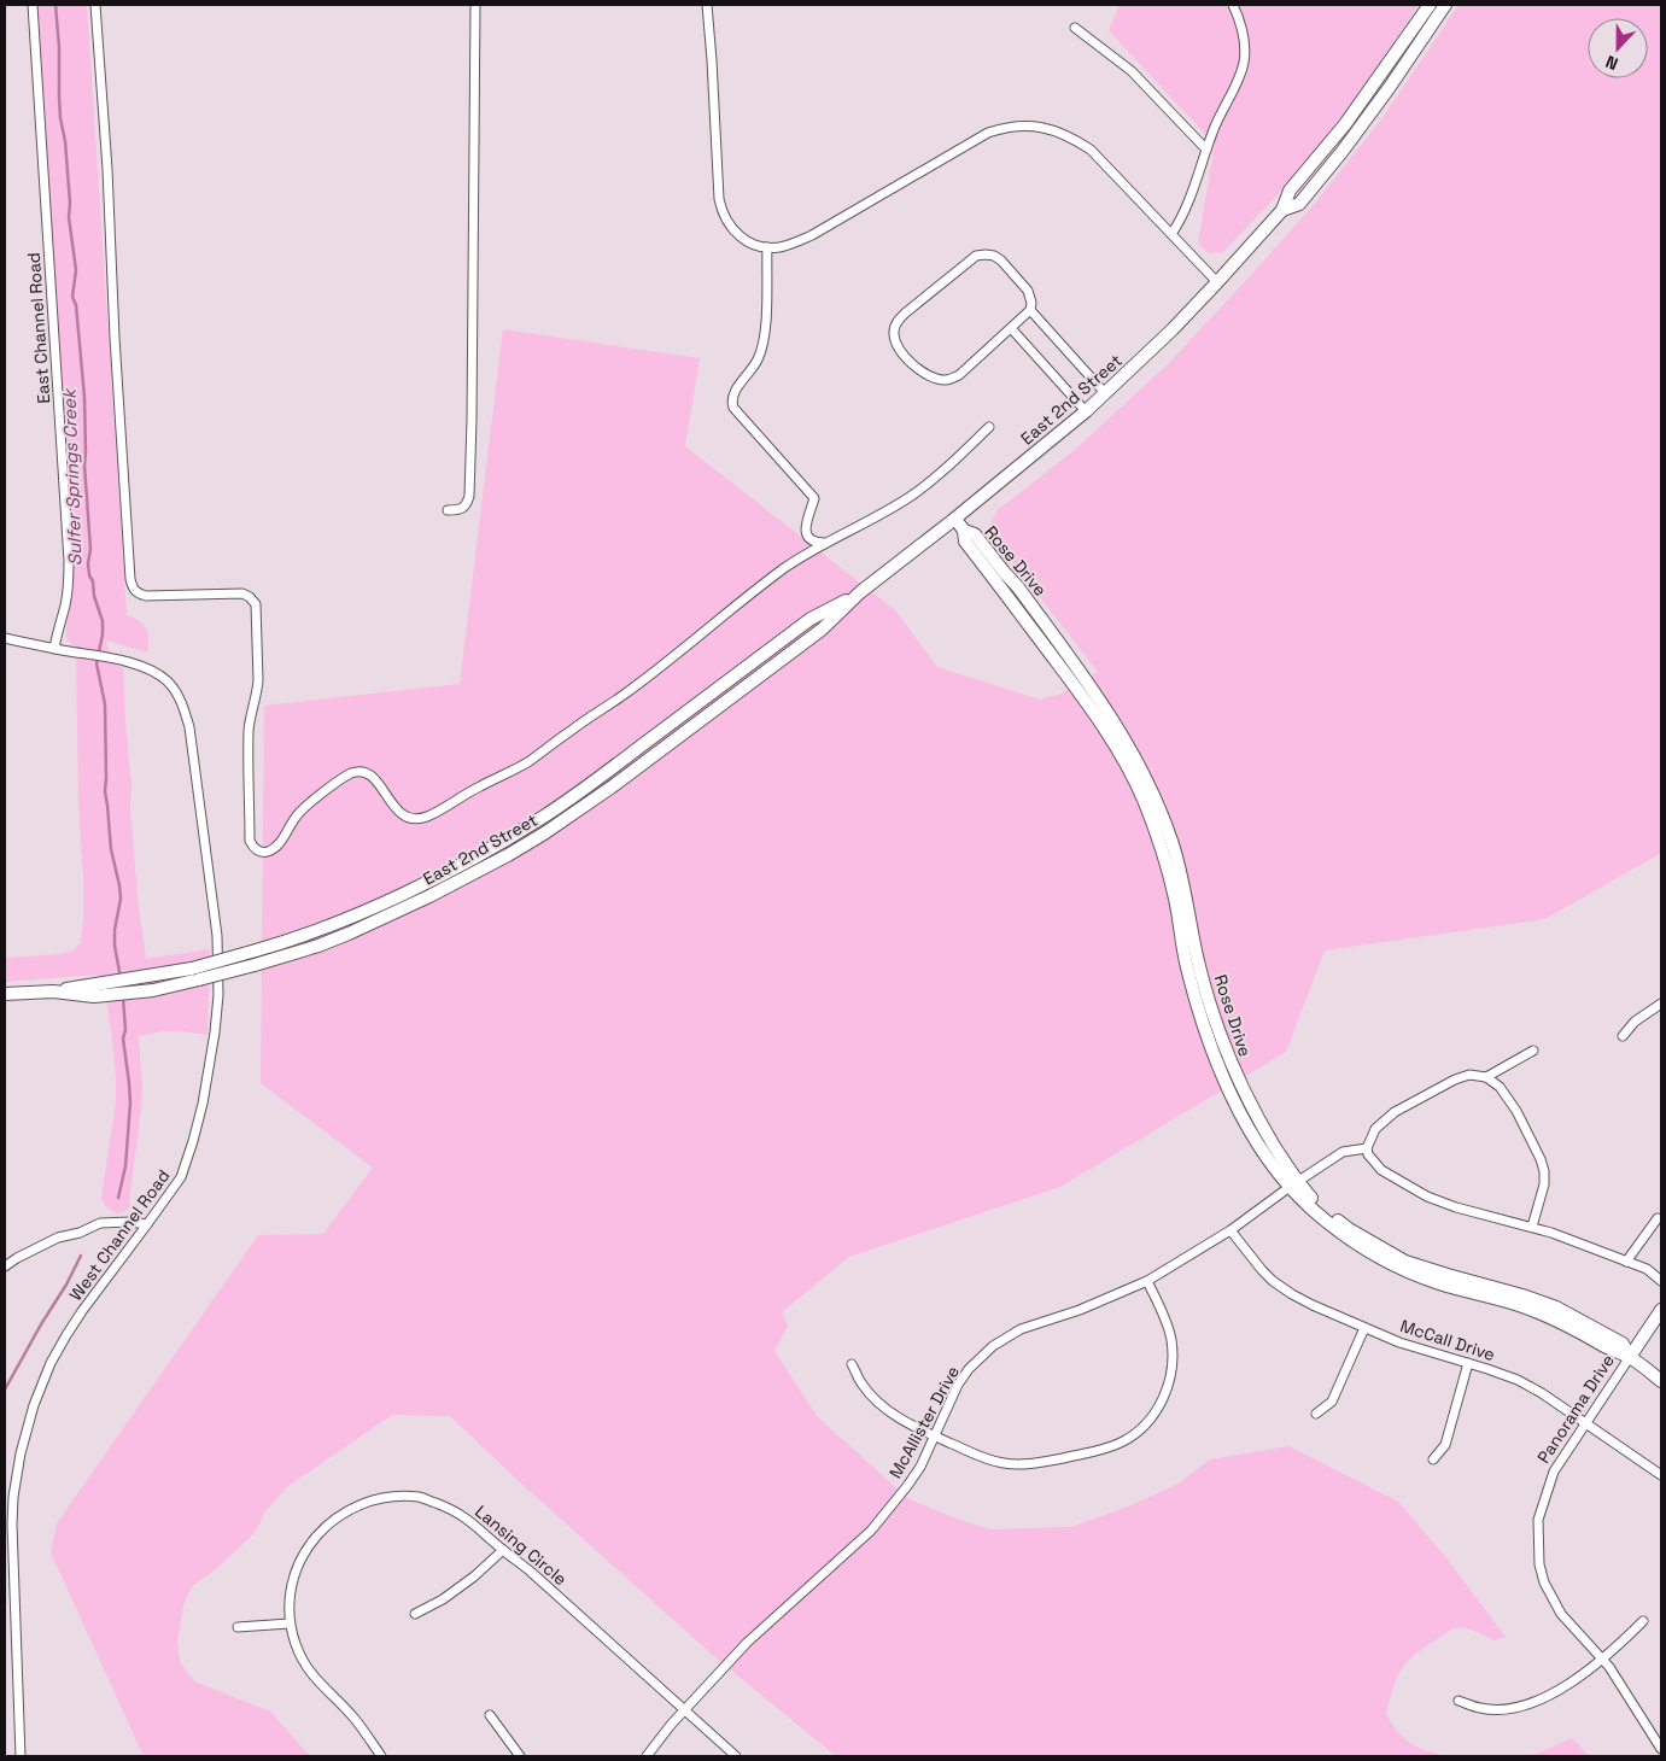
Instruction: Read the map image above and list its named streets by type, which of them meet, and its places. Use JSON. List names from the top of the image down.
{
  "streets": {
    "main road": ["East 2nd Street", "Rose Drive", "Panorama Drive"],
    "street": [
      "East Channel Road",
      "West Channel Road",
      "McCall Drive",
      "McAllister Drive",
      "Lansing Circle"
    ]
  },
  "crossings": [
    ["East Channel Road", "West Channel Road"],
    ["East 2nd Street", "Rose Drive"],
    ["Rose Drive", "Panorama Drive"],
    ["Rose Drive", "McAllister Drive"],
    ["McCall Drive", "Panorama Drive"],
    ["McCall Drive", "McAllister Drive"],
    ["McAllister Drive", "Lansing Circle"]
  ],
  "water": ["Sulfer Springs Creek"],
  "north": "bottom"
}
